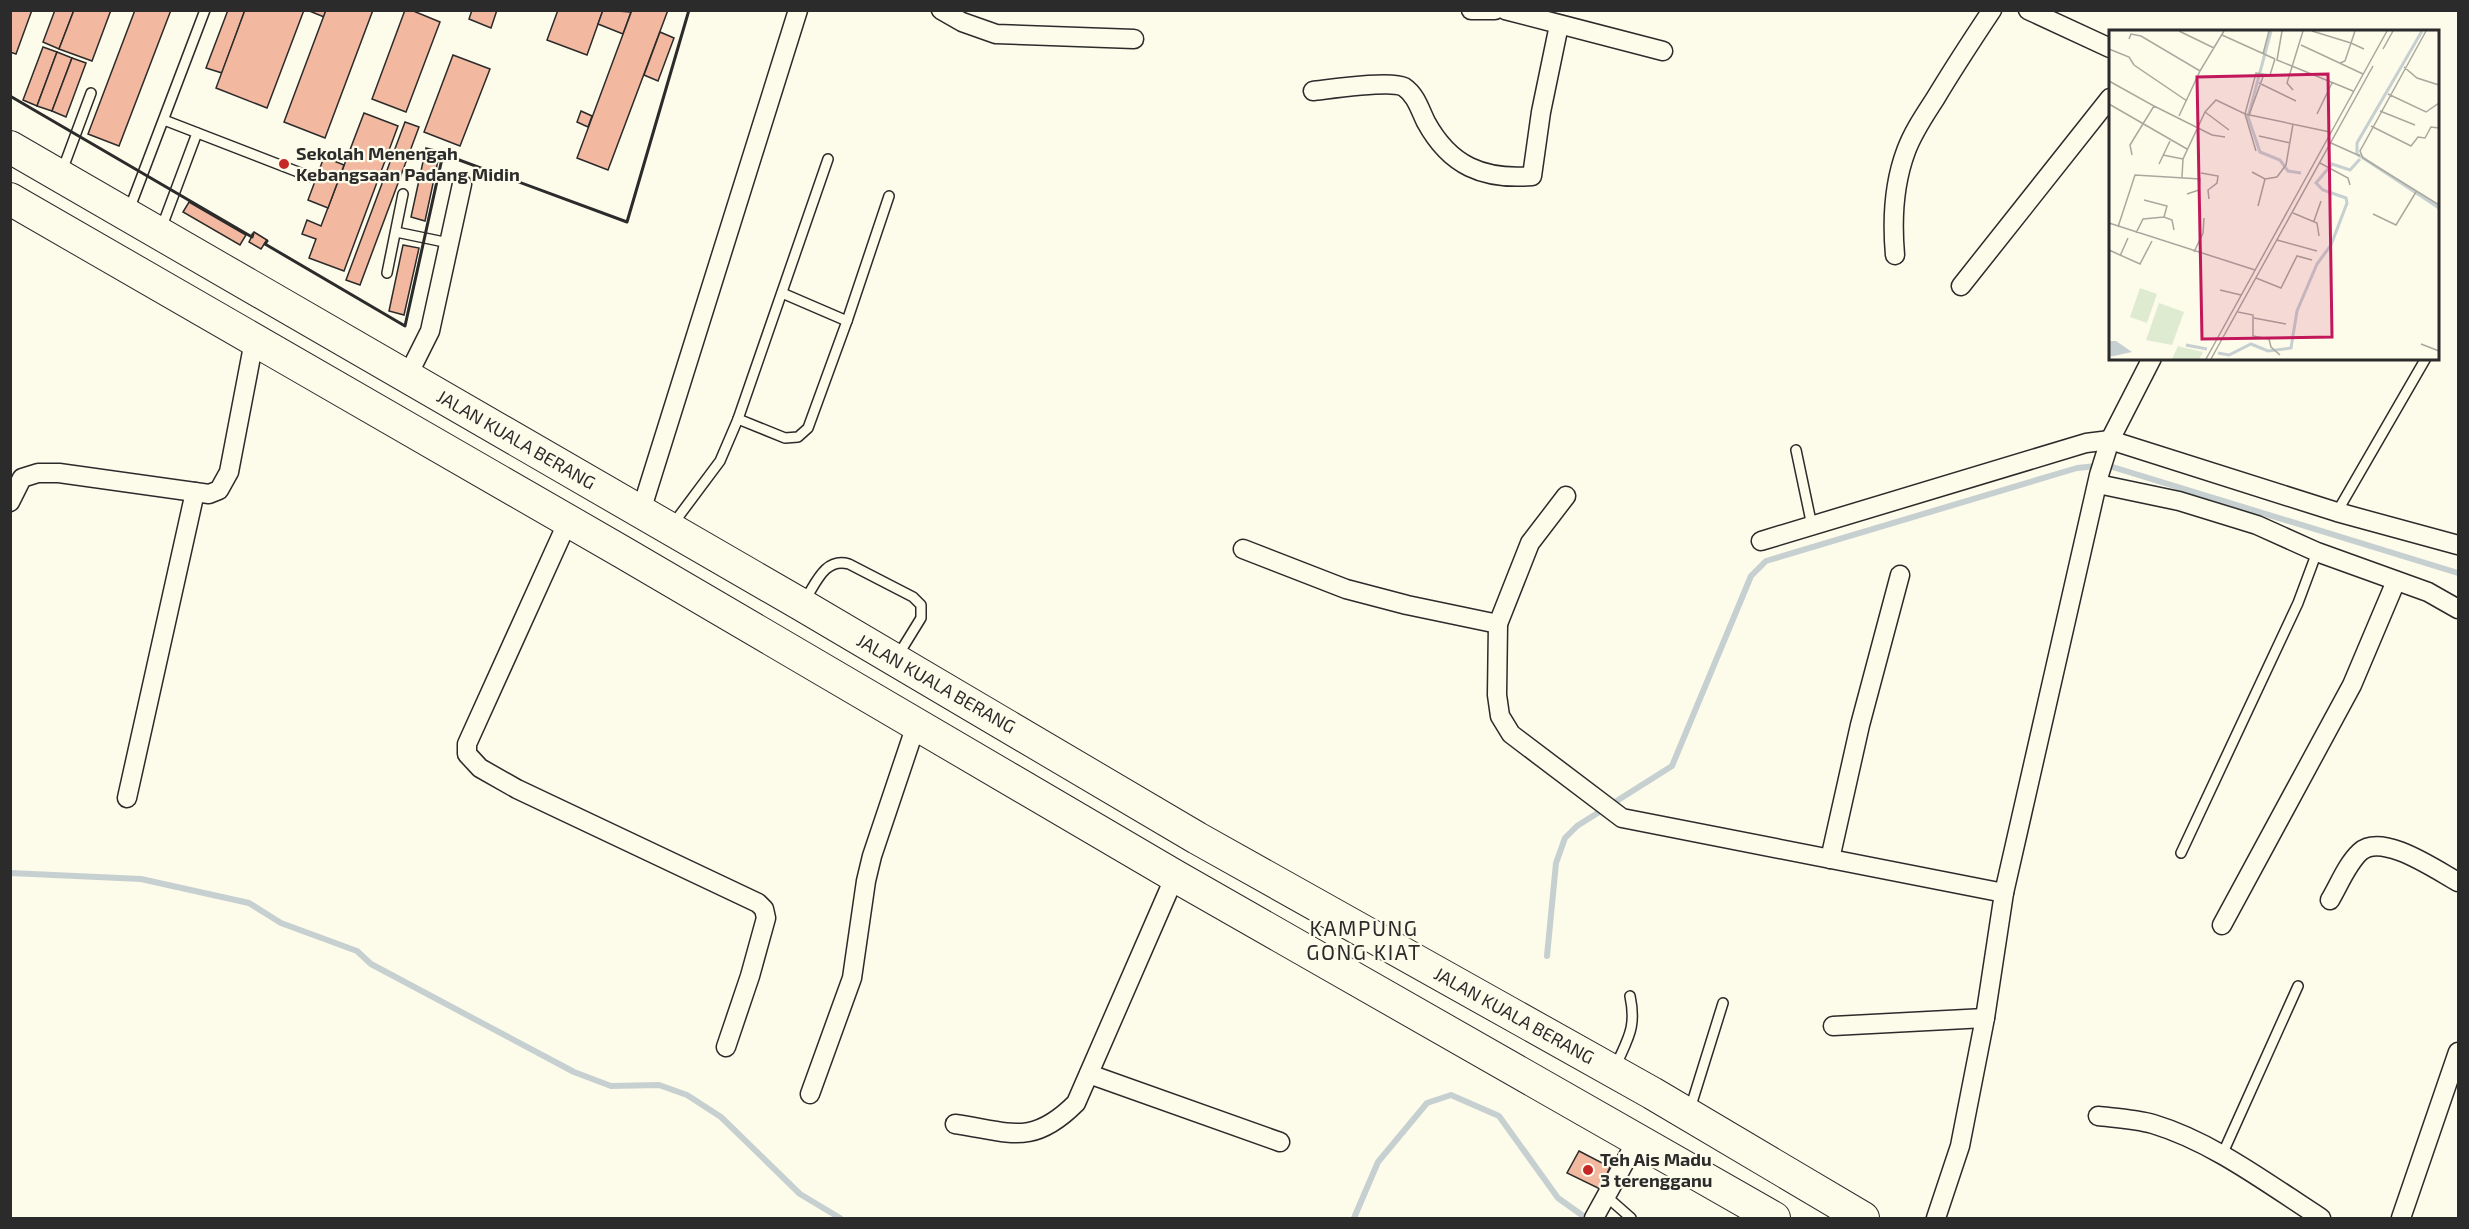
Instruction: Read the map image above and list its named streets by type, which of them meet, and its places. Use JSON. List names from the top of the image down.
{
  "streets": {
    "highway": ["JALAN KUALA BERANG"]
  },
  "districts": ["KAMPUNG GONG KIAT"],
  "places": ["Sekolah Menengah Kebangsaan Padang Midin", "Teh Ais Madu 3 terengganu"]
}
